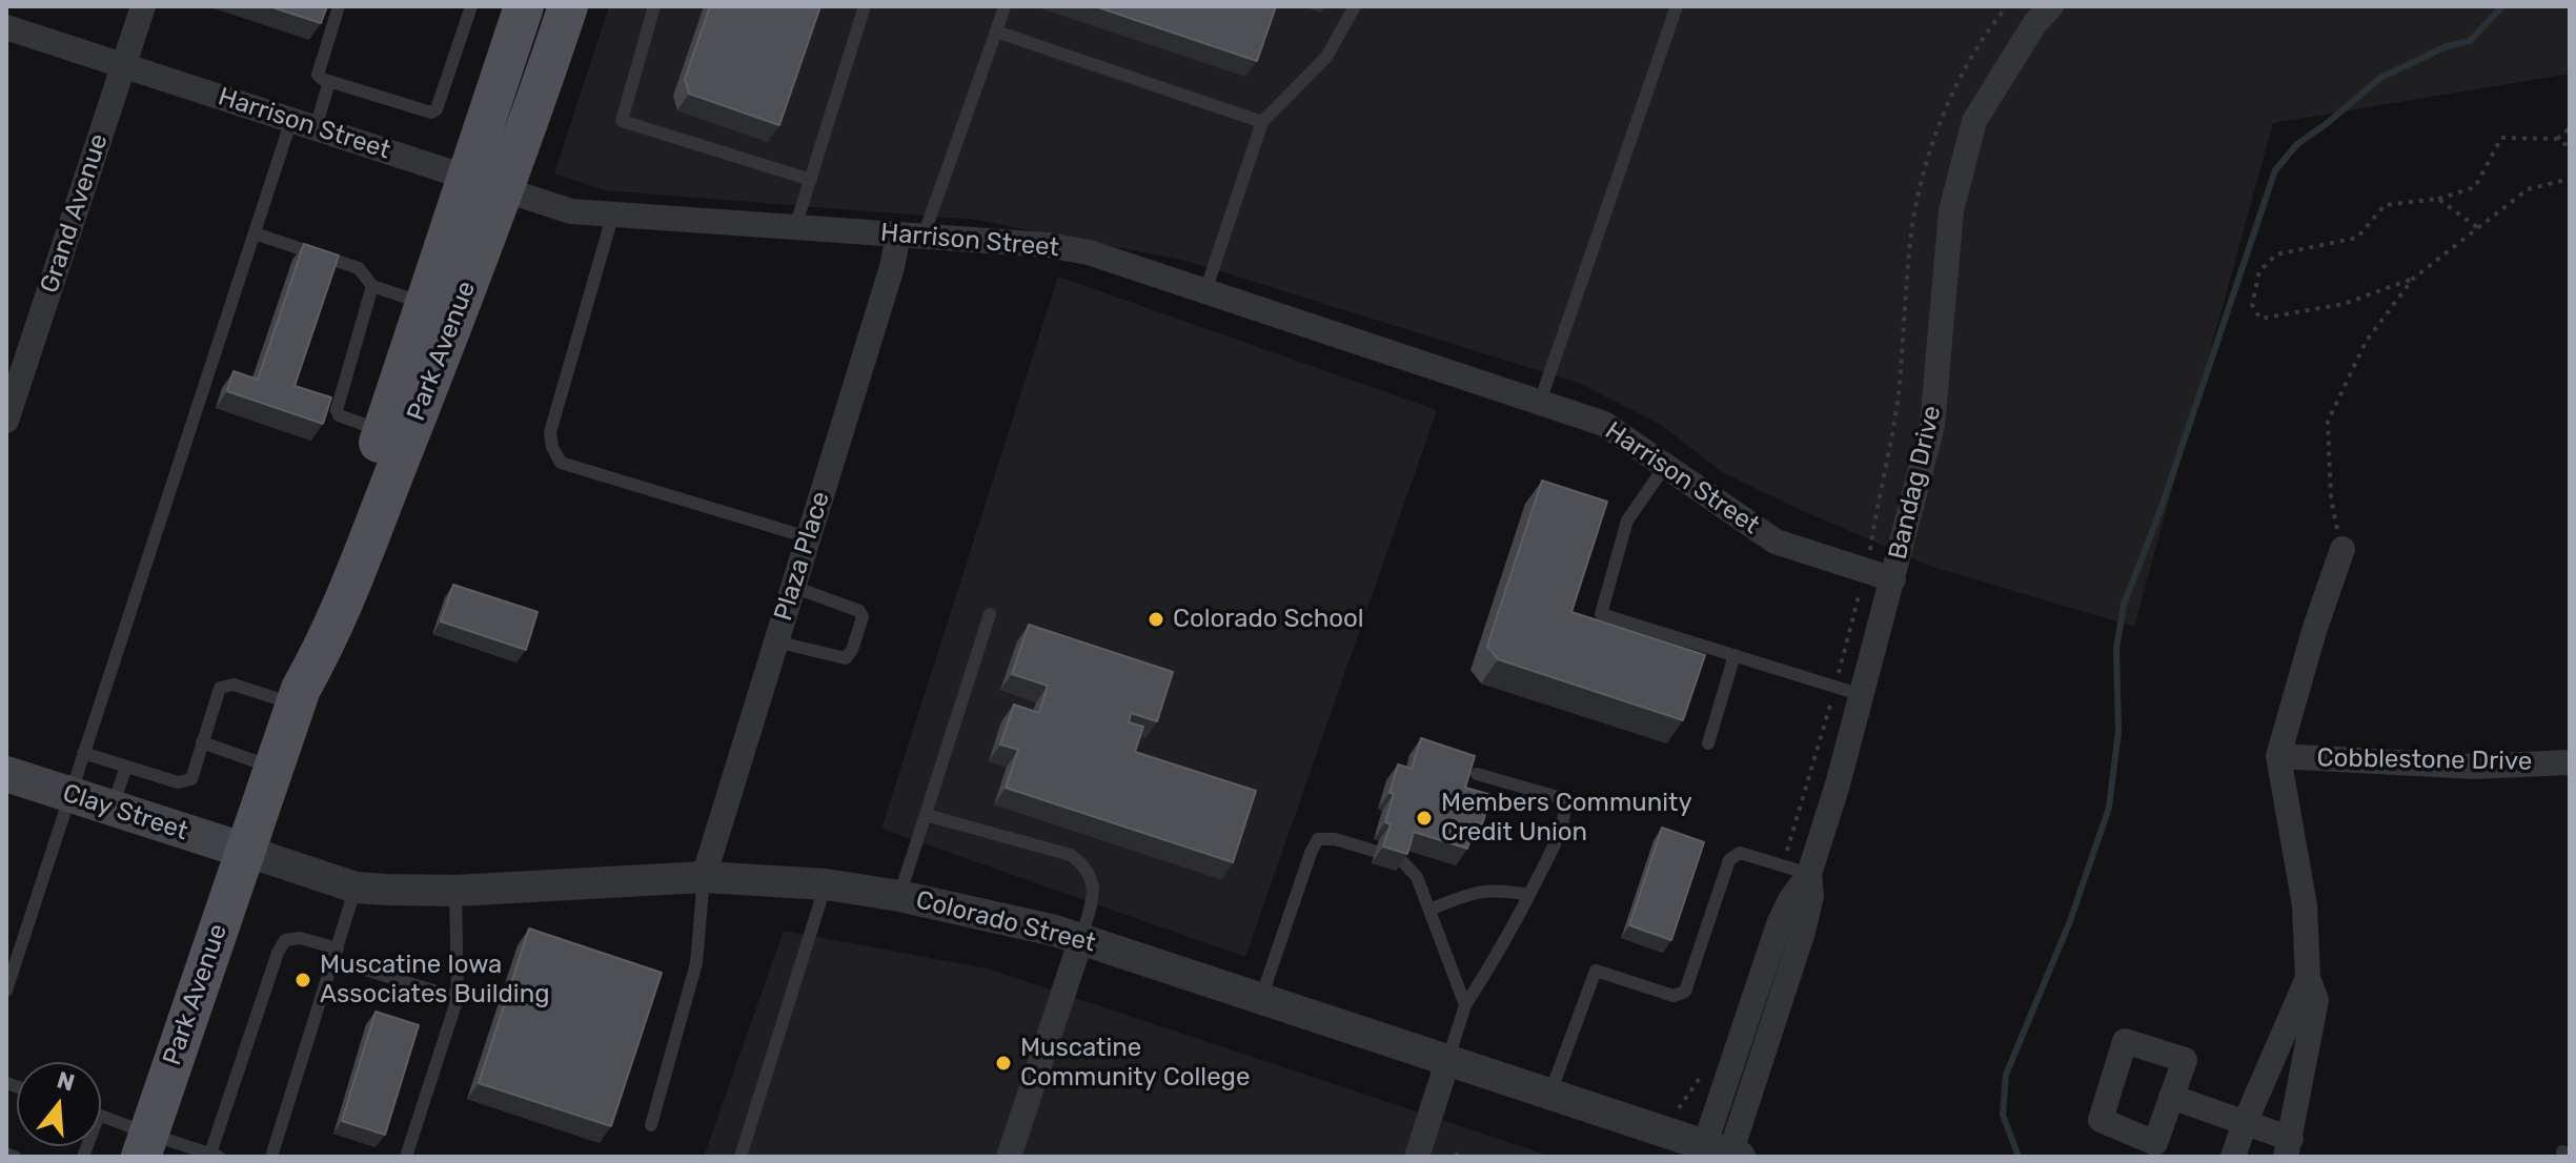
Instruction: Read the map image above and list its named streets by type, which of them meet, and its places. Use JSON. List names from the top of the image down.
{
  "streets": {
    "main road": ["Park Avenue", "Clay Street"],
    "street": [
      "Harrison Street",
      "Grand Avenue",
      "Bandag Drive",
      "Plaza Place",
      "Cobblestone Drive",
      "Colorado Street"
    ]
  },
  "crossings": [
    ["Harrison Street", "Grand Avenue"],
    ["Harrison Street", "Park Avenue"],
    ["Harrison Street", "Bandag Drive"],
    ["Harrison Street", "Plaza Place"],
    ["Park Avenue", "Clay Street"],
    ["Park Avenue", "Colorado Street"],
    ["Bandag Drive", "Colorado Street"],
    ["Plaza Place", "Colorado Street"],
    ["Clay Street", "Colorado Street"]
  ],
  "places": [
    "Colorado School",
    "Members Community Credit Union",
    "Muscatine Iowa Associates Building",
    "Muscatine Community College"
  ],
  "north": "top"
}
